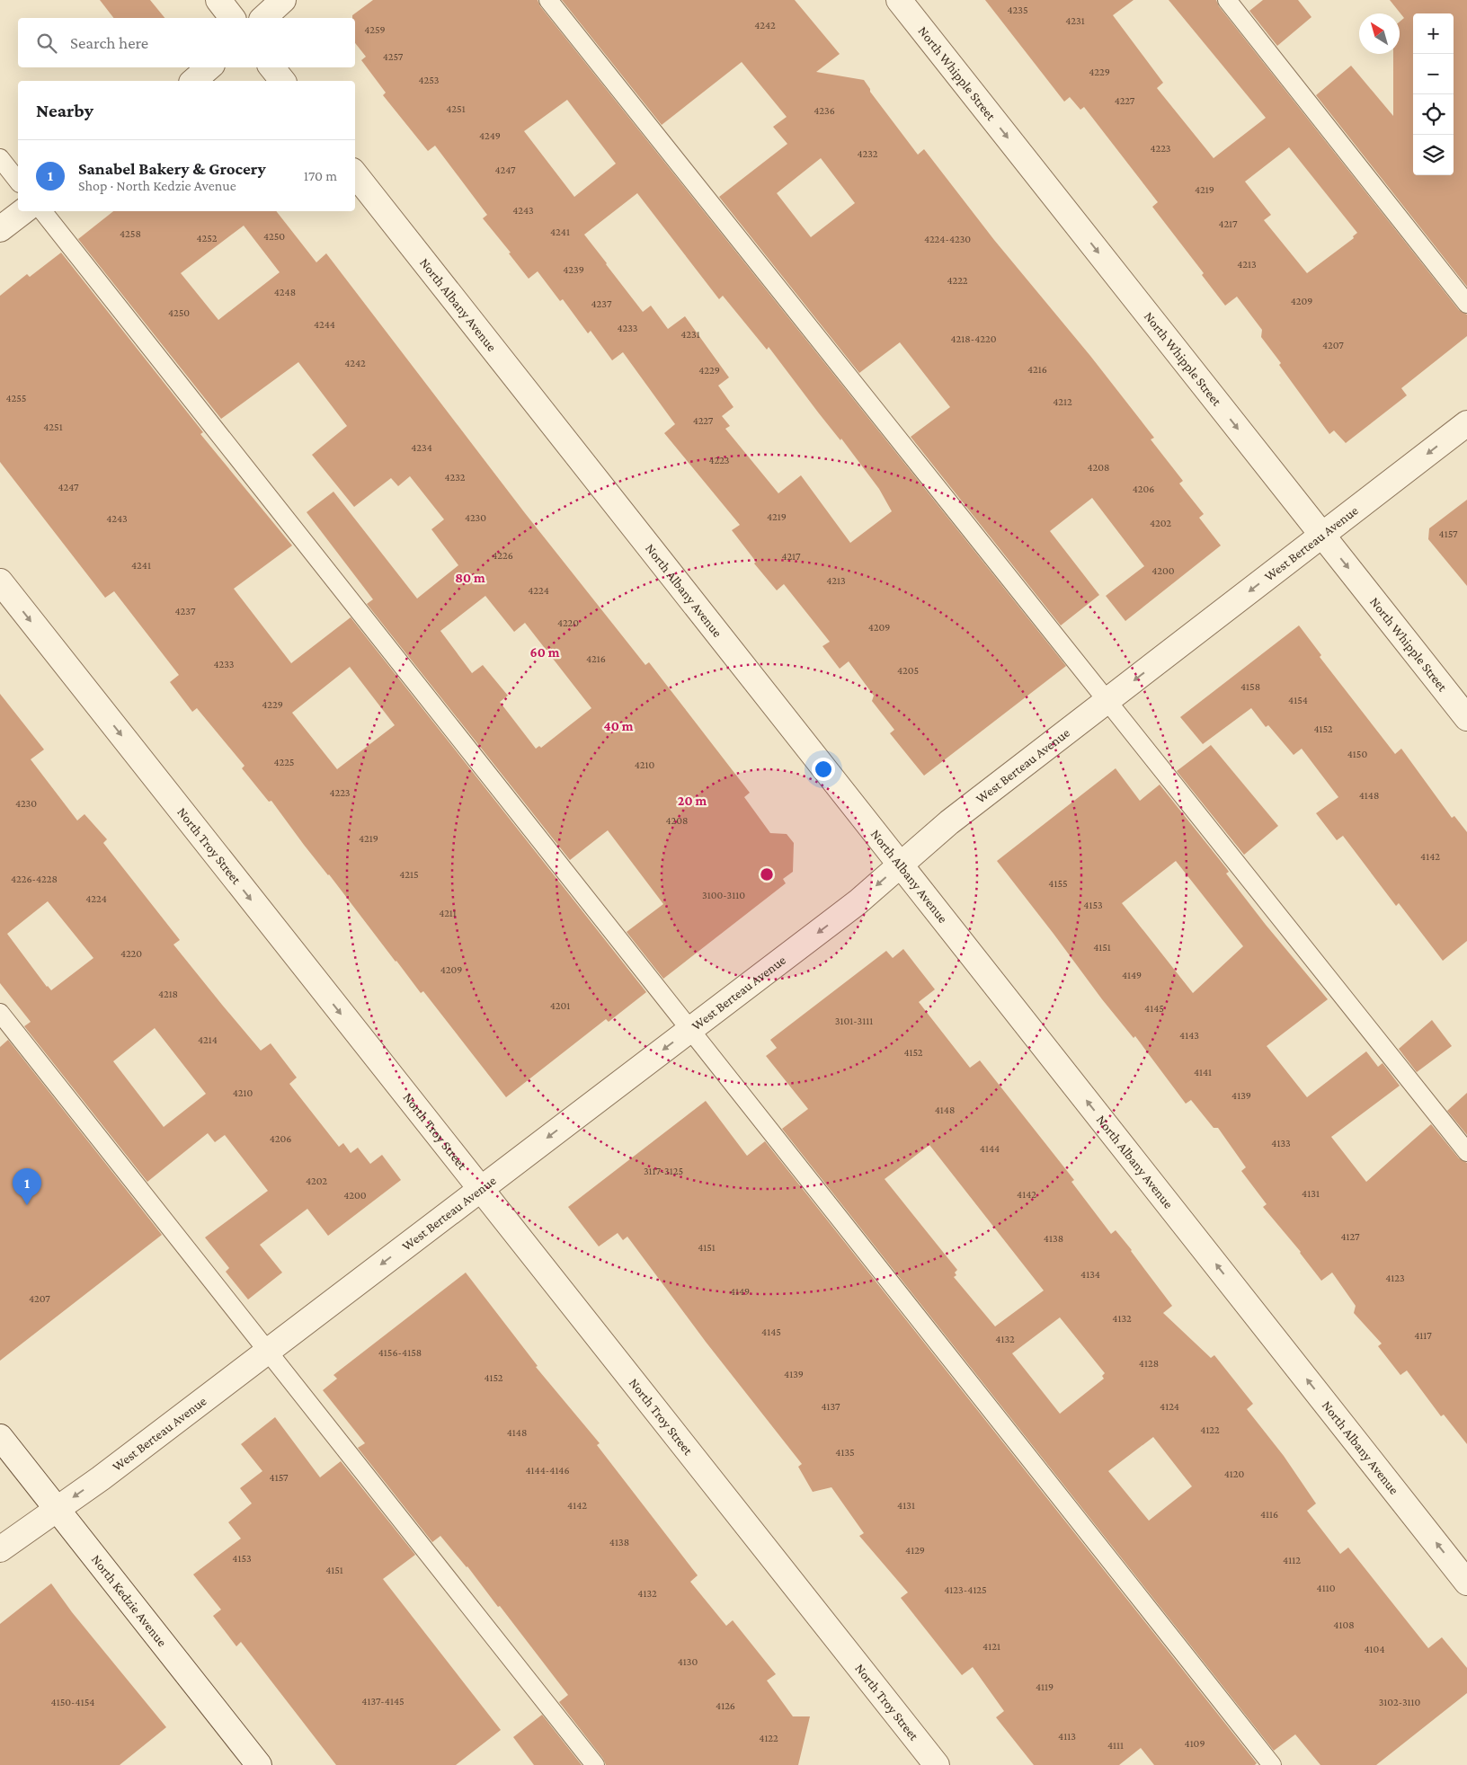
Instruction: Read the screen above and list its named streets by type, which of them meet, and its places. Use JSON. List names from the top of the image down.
{
  "streets": {
    "street": [
      "North Whipple Street",
      "North Albany Avenue",
      "West Berteau Avenue",
      "North Troy Street",
      "North Kedzie Avenue"
    ]
  },
  "crossings": [
    ["North Whipple Street", "West Berteau Avenue"],
    ["North Albany Avenue", "West Berteau Avenue"],
    ["West Berteau Avenue", "North Troy Street"],
    ["West Berteau Avenue", "North Kedzie Avenue"]
  ],
  "one_way": [
    "North Whipple Street",
    "North Albany Avenue",
    "West Berteau Avenue",
    "North Troy Street"
  ],
  "house_numbers": [
    "4235",
    "4231",
    "4242",
    "4259",
    "4257",
    "4229",
    "4253",
    "4227",
    "4251",
    "4236",
    "4249",
    "4223",
    "4232",
    "4247",
    "4219",
    "4243",
    "4217",
    "4241",
    "4258",
    "4250",
    "4252",
    "4224-4230",
    "4213",
    "4239",
    "4222",
    "4248",
    "4209",
    "4237",
    "4250",
    "4244",
    "4233",
    "4231",
    "4218-4220",
    "4207",
    "4242",
    "4216",
    "4229",
    "4255",
    "4212",
    "4227",
    "4251",
    "4234",
    "4223",
    "4208",
    "4232",
    "4247",
    "4206",
    "4219",
    "4230",
    "4243",
    "4202",
    "4157",
    "4226",
    "4217",
    "4241",
    "4200",
    "4213",
    "4224",
    "4237",
    "4220",
    "4209",
    "4216",
    "4233",
    "4205",
    "4158",
    "4154",
    "4229",
    "4152",
    "4150",
    "4225",
    "4210",
    "4223",
    "4148",
    "4230",
    "4208",
    "4219",
    "4142",
    "4215",
    "4226-4228",
    "4155",
    "3100-3110",
    "4224",
    "4153",
    "4211",
    "4151",
    "4220",
    "4209",
    "4149",
    "4218",
    "4201",
    "4145",
    "3101-3111",
    "4143",
    "4214",
    "4152",
    "4141",
    "4210",
    "4139",
    "4148",
    "4206",
    "4133",
    "4144",
    "3117-3125",
    "4202",
    "4131",
    "4142",
    "4200",
    "4127",
    "4138",
    "4151",
    "4134",
    "4123",
    "4149",
    "4207",
    "4132",
    "4145",
    "4117",
    "4132",
    "4156-4158",
    "4128",
    "4139",
    "4152",
    "4137",
    "4124",
    "4122",
    "4148",
    "4135",
    "4144-4146",
    "4120",
    "4157",
    "4142",
    "4131",
    "4116",
    "4138",
    "4129",
    "4153",
    "4112",
    "4151",
    "4110",
    "4123-4125",
    "4132",
    "4108",
    "4121",
    "4104",
    "4130",
    "4119",
    "4137-4145",
    "4150-4154",
    "3102-3110",
    "4126",
    "4113",
    "4122",
    "4109",
    "4111"
  ],
  "north": "top left",
  "page": {
    "map_buttons": ["+", "−"],
    "search": "Search here",
    "heading": "Nearby",
    "list": [
      {
        "mark": "1",
        "name": "Sanabel Bakery & Grocery",
        "note": "Shop · North Kedzie Avenue",
        "value": "170 m"
      }
    ],
    "pins": "1"
  },
  "rings": [
    "80 m",
    "60 m",
    "40 m",
    "20 m"
  ]
}
